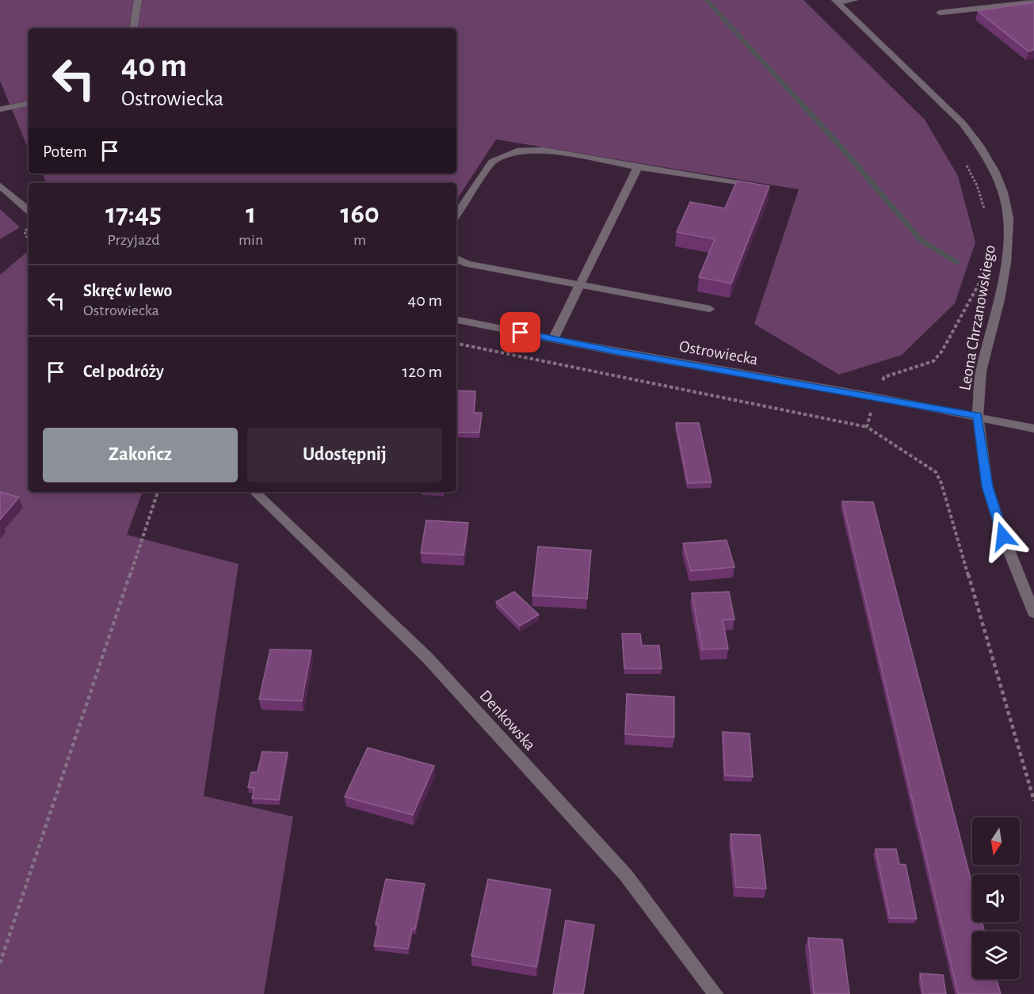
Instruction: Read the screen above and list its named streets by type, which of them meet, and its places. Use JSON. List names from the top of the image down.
{
  "streets": {
    "street": ["Leona Chrzanowskiego", "Ostrowiecka", "Denkowska"]
  },
  "crossings": [
    ["Leona Chrzanowskiego", "Ostrowiecka"]
  ],
  "north": "bottom",
  "page": {
    "turn": ["40 m", "Ostrowiecka"],
    "then": "Potem",
    "eta": [
      "17:45",
      "Przyjazd",
      "1",
      "min",
      "160",
      "m"
    ],
    "list": [
      {
        "name": "Skręć w lewo",
        "note": "Ostrowiecka",
        "value": "40 m"
      },
      {
        "name": "Cel podróży",
        "value": "120 m"
      }
    ],
    "buttons": ["Zakończ", "Udostępnij"]
  }
}
